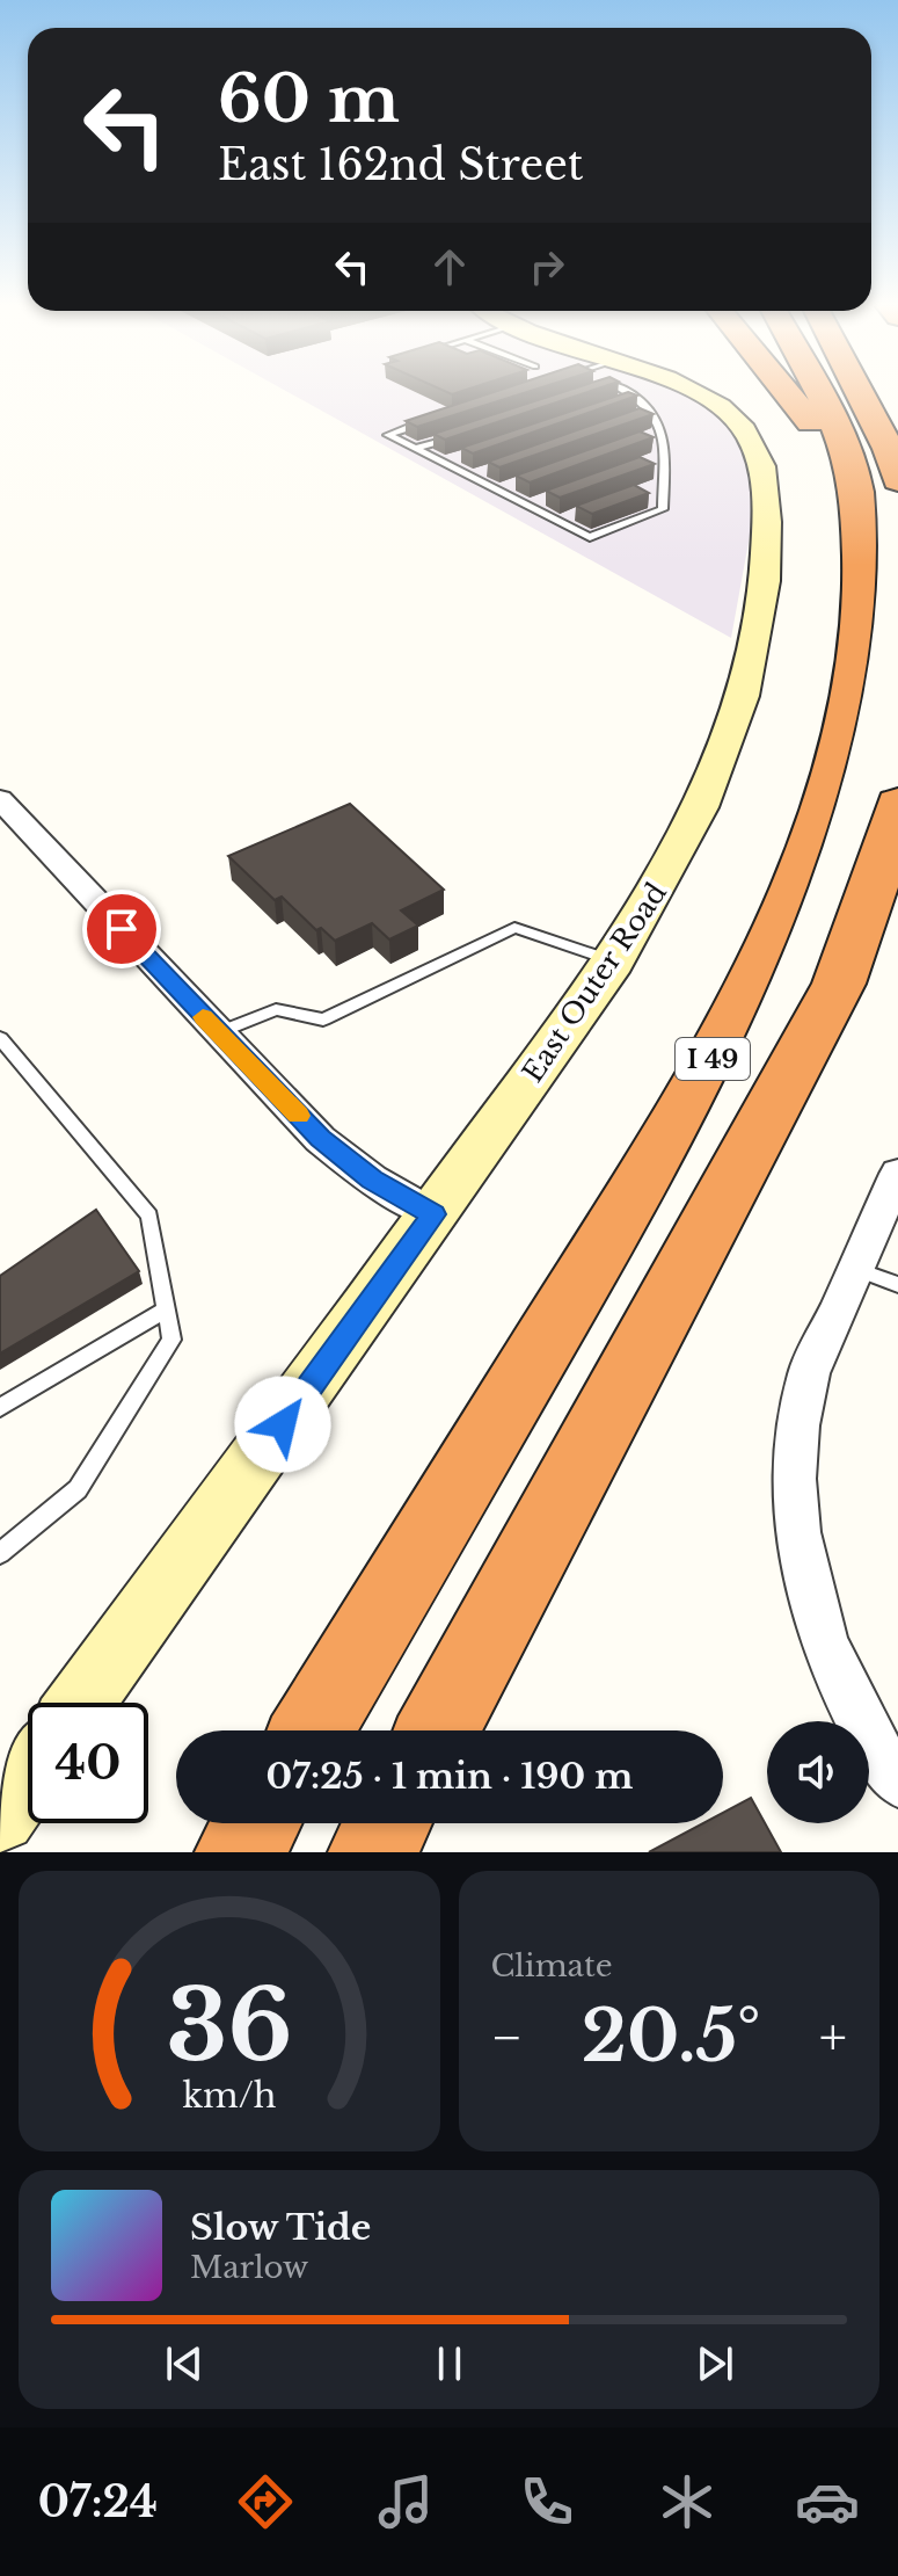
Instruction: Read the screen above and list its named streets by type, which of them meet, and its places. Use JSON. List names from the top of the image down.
{
  "streets": {
    "highway": ["I 49"],
    "street": ["East Outer Road"]
  },
  "page": {
    "turn": ["60 m", "East 162nd Street"],
    "limit": "40",
    "trip": "07:25 · 1 min · 190 m",
    "tile": "Climate",
    "heat": ["−", "20.5°", "+"],
    "song": ["Slow Tide", "Marlow"],
    "tabs": "07:24",
    "gauge": ["36", "km/h"]
  }
}
